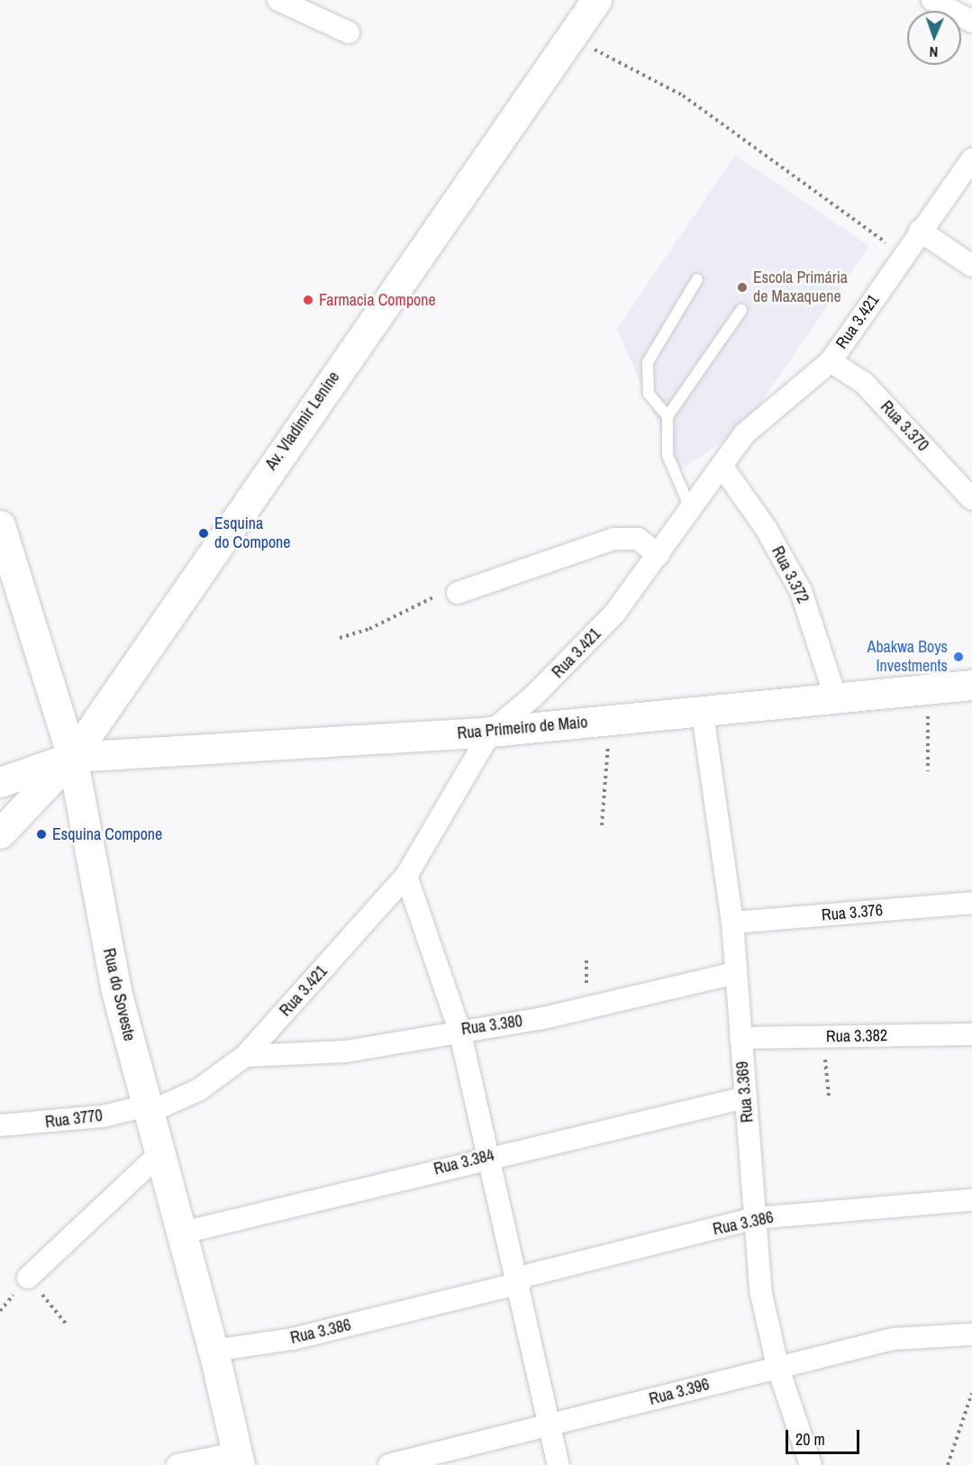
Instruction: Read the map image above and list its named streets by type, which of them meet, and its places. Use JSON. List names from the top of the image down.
{
  "streets": {
    "street": [
      "Rua 3.421",
      "Av. Vladimir Lenine",
      "Rua 3.370",
      "Rua 3.372",
      "Rua Primeiro de Maio",
      "Rua 3.376",
      "Rua do Soveste",
      "Rua 3.380",
      "Rua 3.382",
      "Rua 3.369",
      "Rua 3770",
      "Rua 3.384",
      "Rua 3.386",
      "Rua 3.396"
    ]
  },
  "crossings": [
    ["Rua 3.421", "Rua 3.370"],
    ["Rua 3.421", "Rua 3.372"],
    ["Rua 3.421", "Rua Primeiro de Maio"],
    ["Rua 3.421", "Rua do Soveste"],
    ["Rua 3.421", "Rua 3.380"],
    ["Rua 3.421", "Rua 3770"],
    ["Av. Vladimir Lenine", "Rua Primeiro de Maio"],
    ["Av. Vladimir Lenine", "Rua do Soveste"],
    ["Rua 3.372", "Rua Primeiro de Maio"],
    ["Rua Primeiro de Maio", "Rua do Soveste"],
    ["Rua Primeiro de Maio", "Rua 3.369"],
    ["Rua 3.376", "Rua 3.369"],
    ["Rua do Soveste", "Rua 3770"],
    ["Rua do Soveste", "Rua 3.384"],
    ["Rua do Soveste", "Rua 3.386"],
    ["Rua 3.380", "Rua 3.369"],
    ["Rua 3.382", "Rua 3.369"],
    ["Rua 3.369", "Rua 3.384"],
    ["Rua 3.369", "Rua 3.386"],
    ["Rua 3.369", "Rua 3.396"]
  ],
  "places": [
    "Escola Primária de Maxaquene",
    "Farmacia Compone",
    "Esquina do Compone",
    "Abakwa Boys Investments",
    "Esquina Compone"
  ],
  "scale_bar": "20 m",
  "north": "bottom"
}
